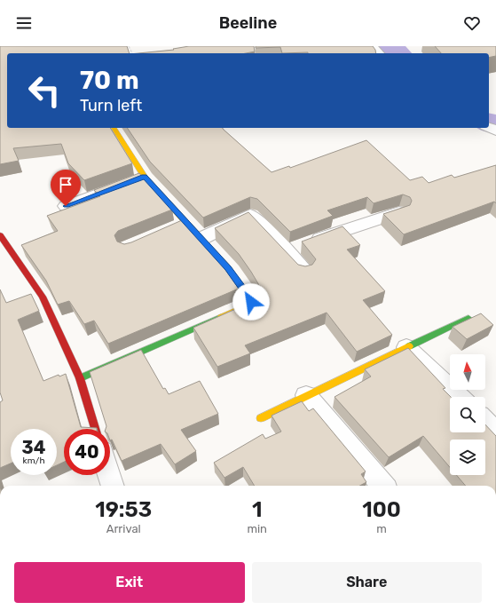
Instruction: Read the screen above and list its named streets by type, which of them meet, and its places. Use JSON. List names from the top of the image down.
{
  "north": "top",
  "page": {
    "header": "Beeline",
    "turn": ["70 m", "Turn left"],
    "speed": "34 km/h",
    "limit": "40",
    "eta": [
      "19:53",
      "Arrival",
      "1",
      "min",
      "100",
      "m"
    ],
    "buttons": ["Exit", "Share"]
  }
}
